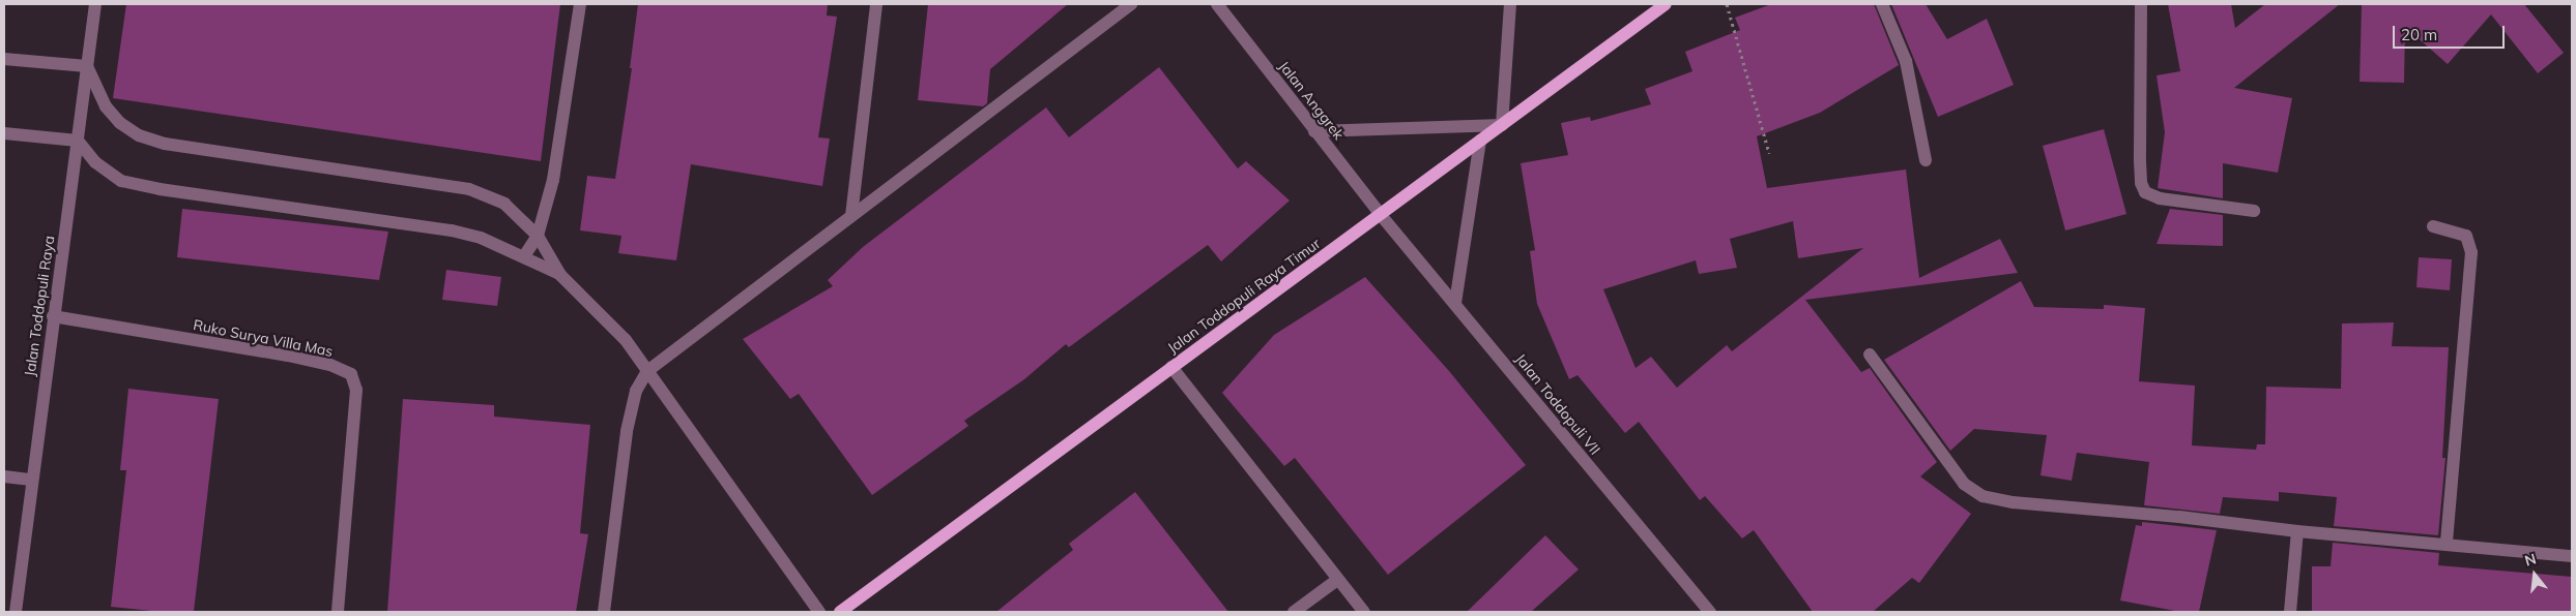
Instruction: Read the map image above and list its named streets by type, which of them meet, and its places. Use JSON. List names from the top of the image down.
{
  "streets": {
    "main road": ["Jalan Toddopuli Raya Timur"],
    "street": [
      "Jalan Anggrek",
      "Jalan Toddopuli Raya",
      "Ruko Surya Villa Mas",
      "Jalan Toddopuli VII"
    ]
  },
  "crossings": [
    ["Jalan Anggrek", "Jalan Toddopuli Raya Timur"],
    ["Jalan Anggrek", "Jalan Toddopuli VII"],
    ["Jalan Toddopuli Raya Timur", "Jalan Toddopuli VII"],
    ["Jalan Toddopuli Raya", "Ruko Surya Villa Mas"]
  ],
  "scale_bar": "20 m",
  "north": "top"
}
